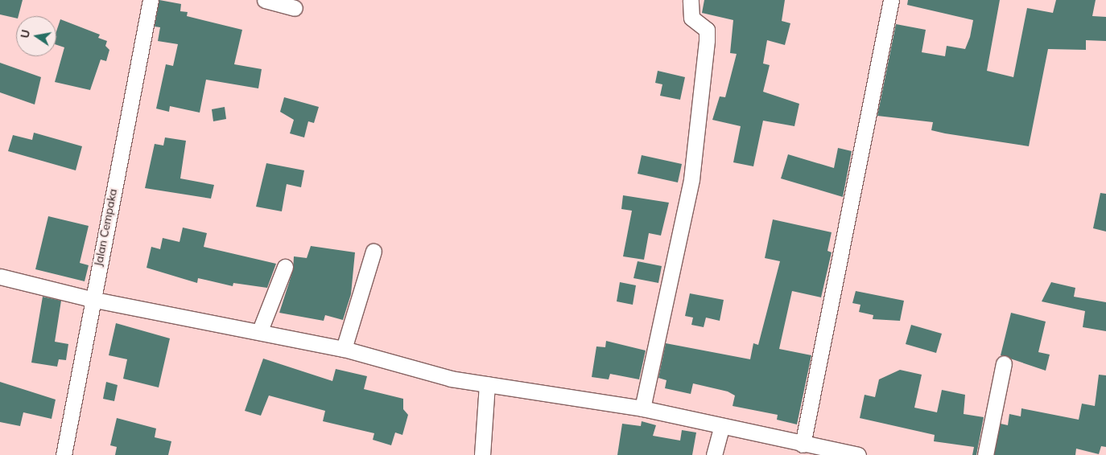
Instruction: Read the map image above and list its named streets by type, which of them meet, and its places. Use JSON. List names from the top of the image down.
{
  "streets": {
    "street": ["Jalan Cempaka"]
  },
  "north": "left"
}
